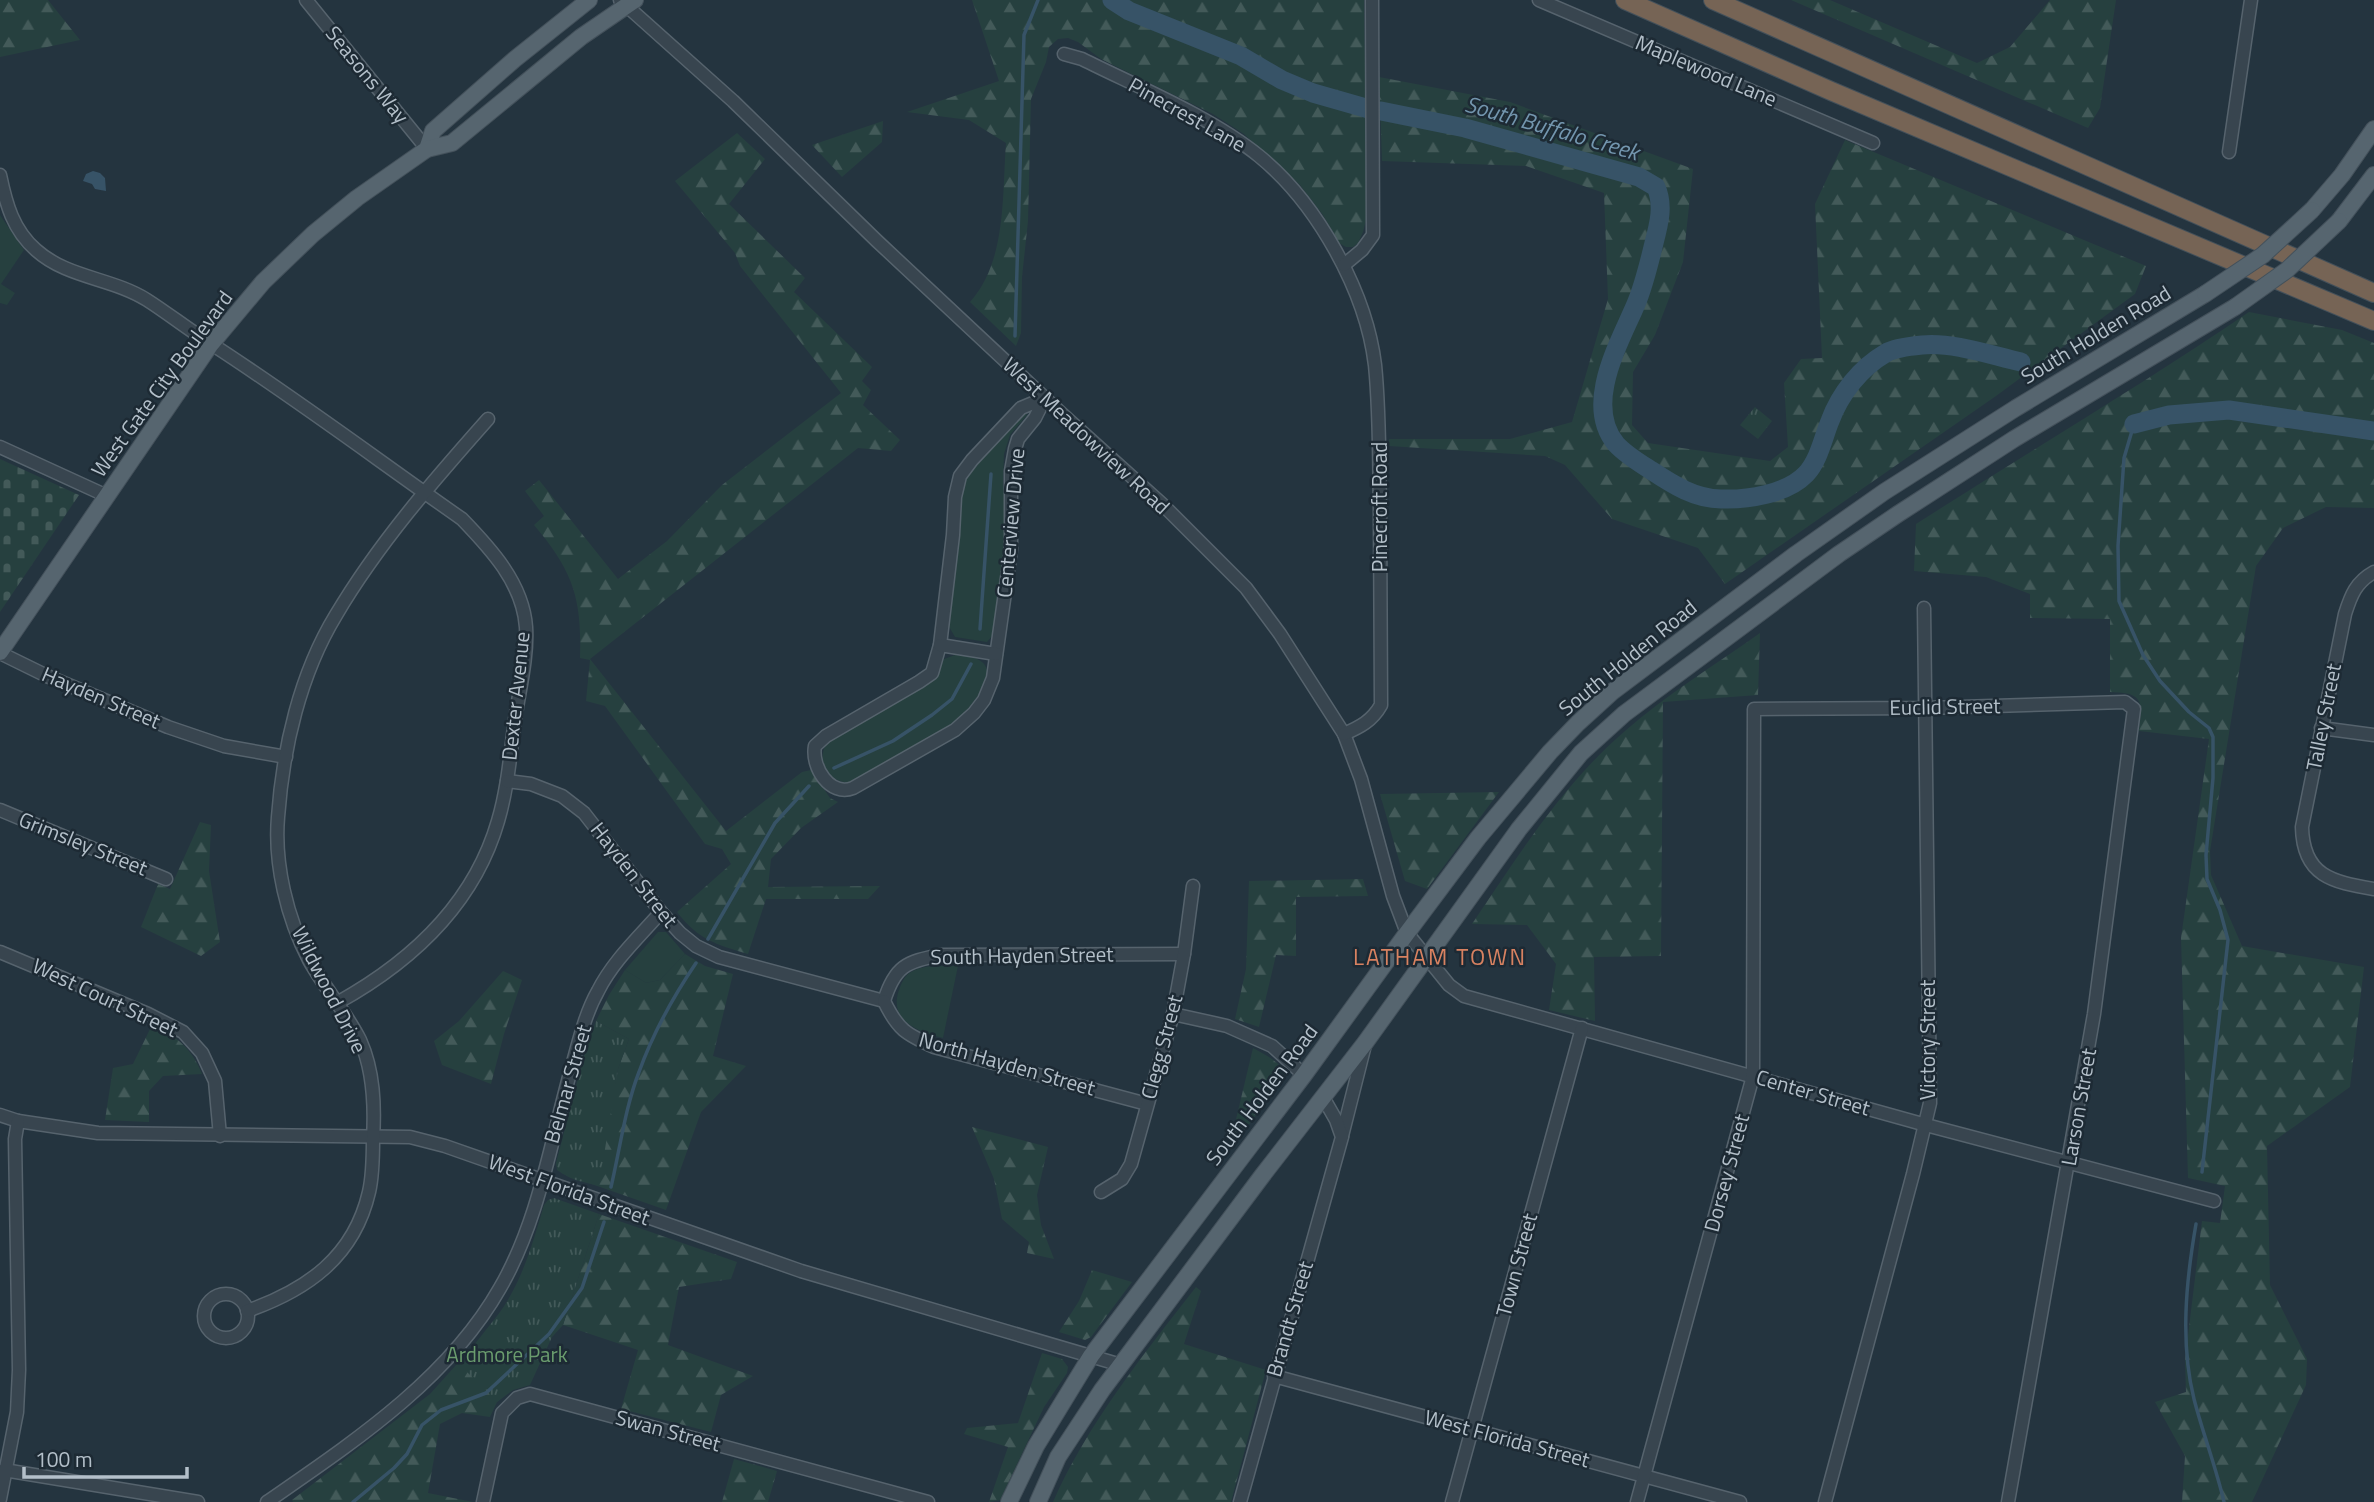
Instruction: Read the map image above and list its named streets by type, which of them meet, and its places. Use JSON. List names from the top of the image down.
{
  "streets": {
    "main road": ["South Holden Road", "West Gate City Boulevard"],
    "street": [
      "Maplewood Lane",
      "Seasons Way",
      "Pinecrest Lane",
      "West Meadowview Road",
      "Pinecroft Road",
      "Centerview Drive",
      "Dexter Avenue",
      "Hayden Street",
      "Euclid Street",
      "Talley Street",
      "Grimsley Street",
      "South Hayden Street",
      "Wildwood Drive",
      "West Court Street",
      "Victory Street",
      "Clegg Street",
      "North Hayden Street",
      "Belmar Street",
      "Center Street",
      "Larson Street",
      "Dorsey Street",
      "West Florida Street",
      "Town Street",
      "Brandt Street",
      "Swan Street"
    ]
  },
  "crossings": [
    ["Seasons Way", "West Gate City Boulevard"],
    ["Pinecrest Lane", "Pinecroft Road"],
    ["South Holden Road", "West Meadowview Road"],
    ["South Holden Road", "Center Street"],
    ["South Holden Road", "West Florida Street"],
    ["South Holden Road", "Brandt Street"],
    ["West Gate City Boulevard", "West Meadowview Road"],
    ["West Gate City Boulevard", "Dexter Avenue"],
    ["West Gate City Boulevard", "Hayden Street"],
    ["West Meadowview Road", "Pinecroft Road"],
    ["West Meadowview Road", "Centerview Drive"],
    ["West Meadowview Road", "Center Street"],
    ["Dexter Avenue", "Hayden Street"],
    ["Dexter Avenue", "Wildwood Drive"],
    ["Hayden Street", "South Hayden Street"],
    ["Hayden Street", "Wildwood Drive"],
    ["Hayden Street", "North Hayden Street"],
    ["Hayden Street", "Belmar Street"],
    ["Euclid Street", "Victory Street"],
    ["Euclid Street", "Larson Street"],
    ["Euclid Street", "Dorsey Street"],
    ["South Hayden Street", "Clegg Street"],
    ["South Hayden Street", "North Hayden Street"],
    ["Wildwood Drive", "West Florida Street"],
    ["West Court Street", "West Florida Street"],
    ["Victory Street", "Center Street"],
    ["Clegg Street", "North Hayden Street"],
    ["Belmar Street", "West Florida Street"],
    ["Center Street", "Larson Street"],
    ["Center Street", "Dorsey Street"],
    ["Center Street", "Town Street"],
    ["Dorsey Street", "West Florida Street"],
    ["West Florida Street", "Town Street"],
    ["West Florida Street", "Brandt Street"]
  ],
  "districts": ["LATHAM TOWN"],
  "water": ["South Buffalo Creek"],
  "parks": ["Ardmore Park"],
  "scale_bar": "100 m"
}
